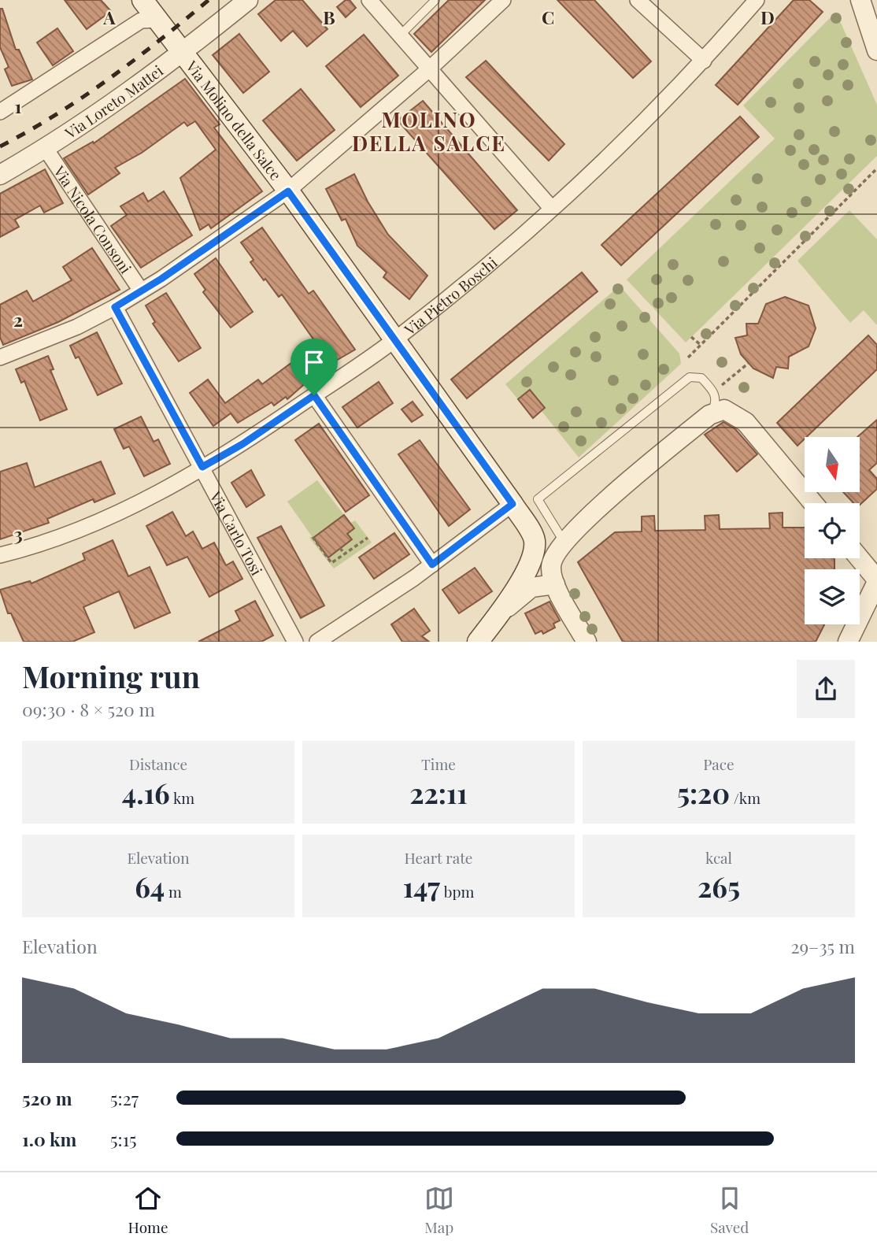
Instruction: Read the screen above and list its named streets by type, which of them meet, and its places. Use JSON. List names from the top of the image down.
{
  "streets": {
    "main road": ["Via Molino della Salce"],
    "street": [
      "Via Loreto Mattei",
      "Via Nicola Consoni",
      "Via Pietro Boschi",
      "Via Carlo Tosi"
    ]
  },
  "crossings": [
    ["Via Loreto Mattei", "Via Molino della Salce"],
    ["Via Loreto Mattei", "Via Nicola Consoni"],
    ["Via Molino della Salce", "Via Pietro Boschi"],
    ["Via Pietro Boschi", "Via Carlo Tosi"]
  ],
  "districts": ["MOLINO DELLA SALCE"],
  "north": "bottom",
  "page": {
    "heading": ["Morning run", "09:30 · 8 × 520 m"],
    "stats": [
      ["Distance", "4.16 km"],
      ["Time", "22:11"],
      ["Pace", "5:20 /km"],
      ["Elevation", "64 m"],
      ["Heart rate", "147 bpm"],
      ["kcal", "265"]
    ],
    "chart": ["Elevation", "29–35 m"],
    "list": [
      {
        "name": "520 m",
        "note": "5:27"
      },
      {
        "name": "1.0 km",
        "note": "5:15"
      }
    ],
    "tabs": ["Home", "Map", "Saved"]
  },
  "grid": {
    "columns": [
      "A",
      "B",
      "C",
      "D"
    ],
    "rows": ["1", "2", "3"]
  }
}
